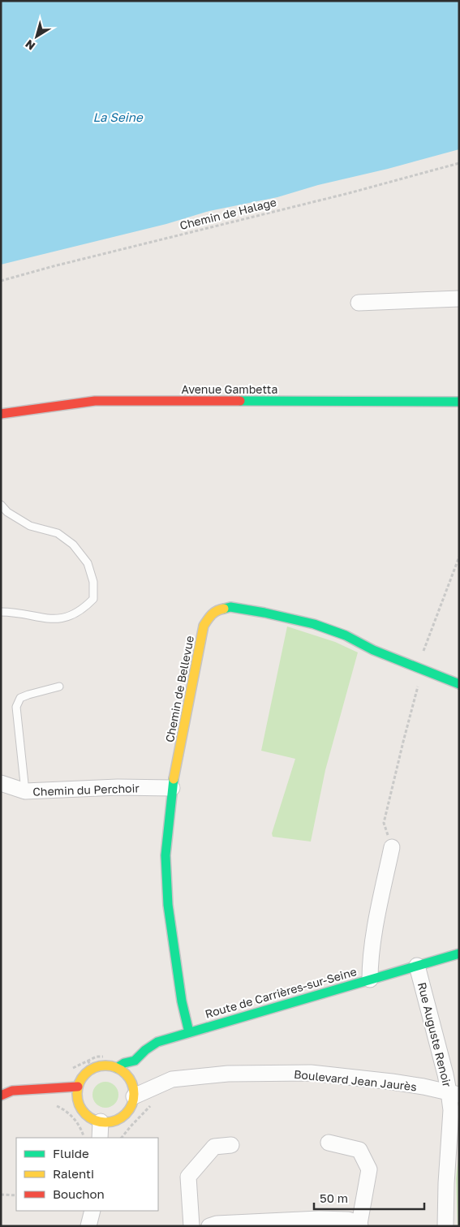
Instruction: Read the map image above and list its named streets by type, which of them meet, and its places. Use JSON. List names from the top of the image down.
{
  "streets": {
    "street": [
      "Avenue Gambetta",
      "Chemin de Bellevue",
      "Chemin du Perchoir",
      "Route de Carrières-sur-Seine",
      "Rue Auguste Renoir",
      "Boulevard Jean Jaurès"
    ],
    "path": ["Chemin de Halage"]
  },
  "crossings": [
    ["Chemin de Bellevue", "Chemin du Perchoir"],
    ["Chemin de Bellevue", "Route de Carrières-sur-Seine"],
    ["Route de Carrières-sur-Seine", "Rue Auguste Renoir"],
    ["Route de Carrières-sur-Seine", "Boulevard Jean Jaurès"],
    ["Rue Auguste Renoir", "Boulevard Jean Jaurès"]
  ],
  "water": ["La Seine"],
  "legend": ["Fluide", "Ralenti", "Bouchon"],
  "scale_bar": "50 m",
  "north": "bottom left"
}
